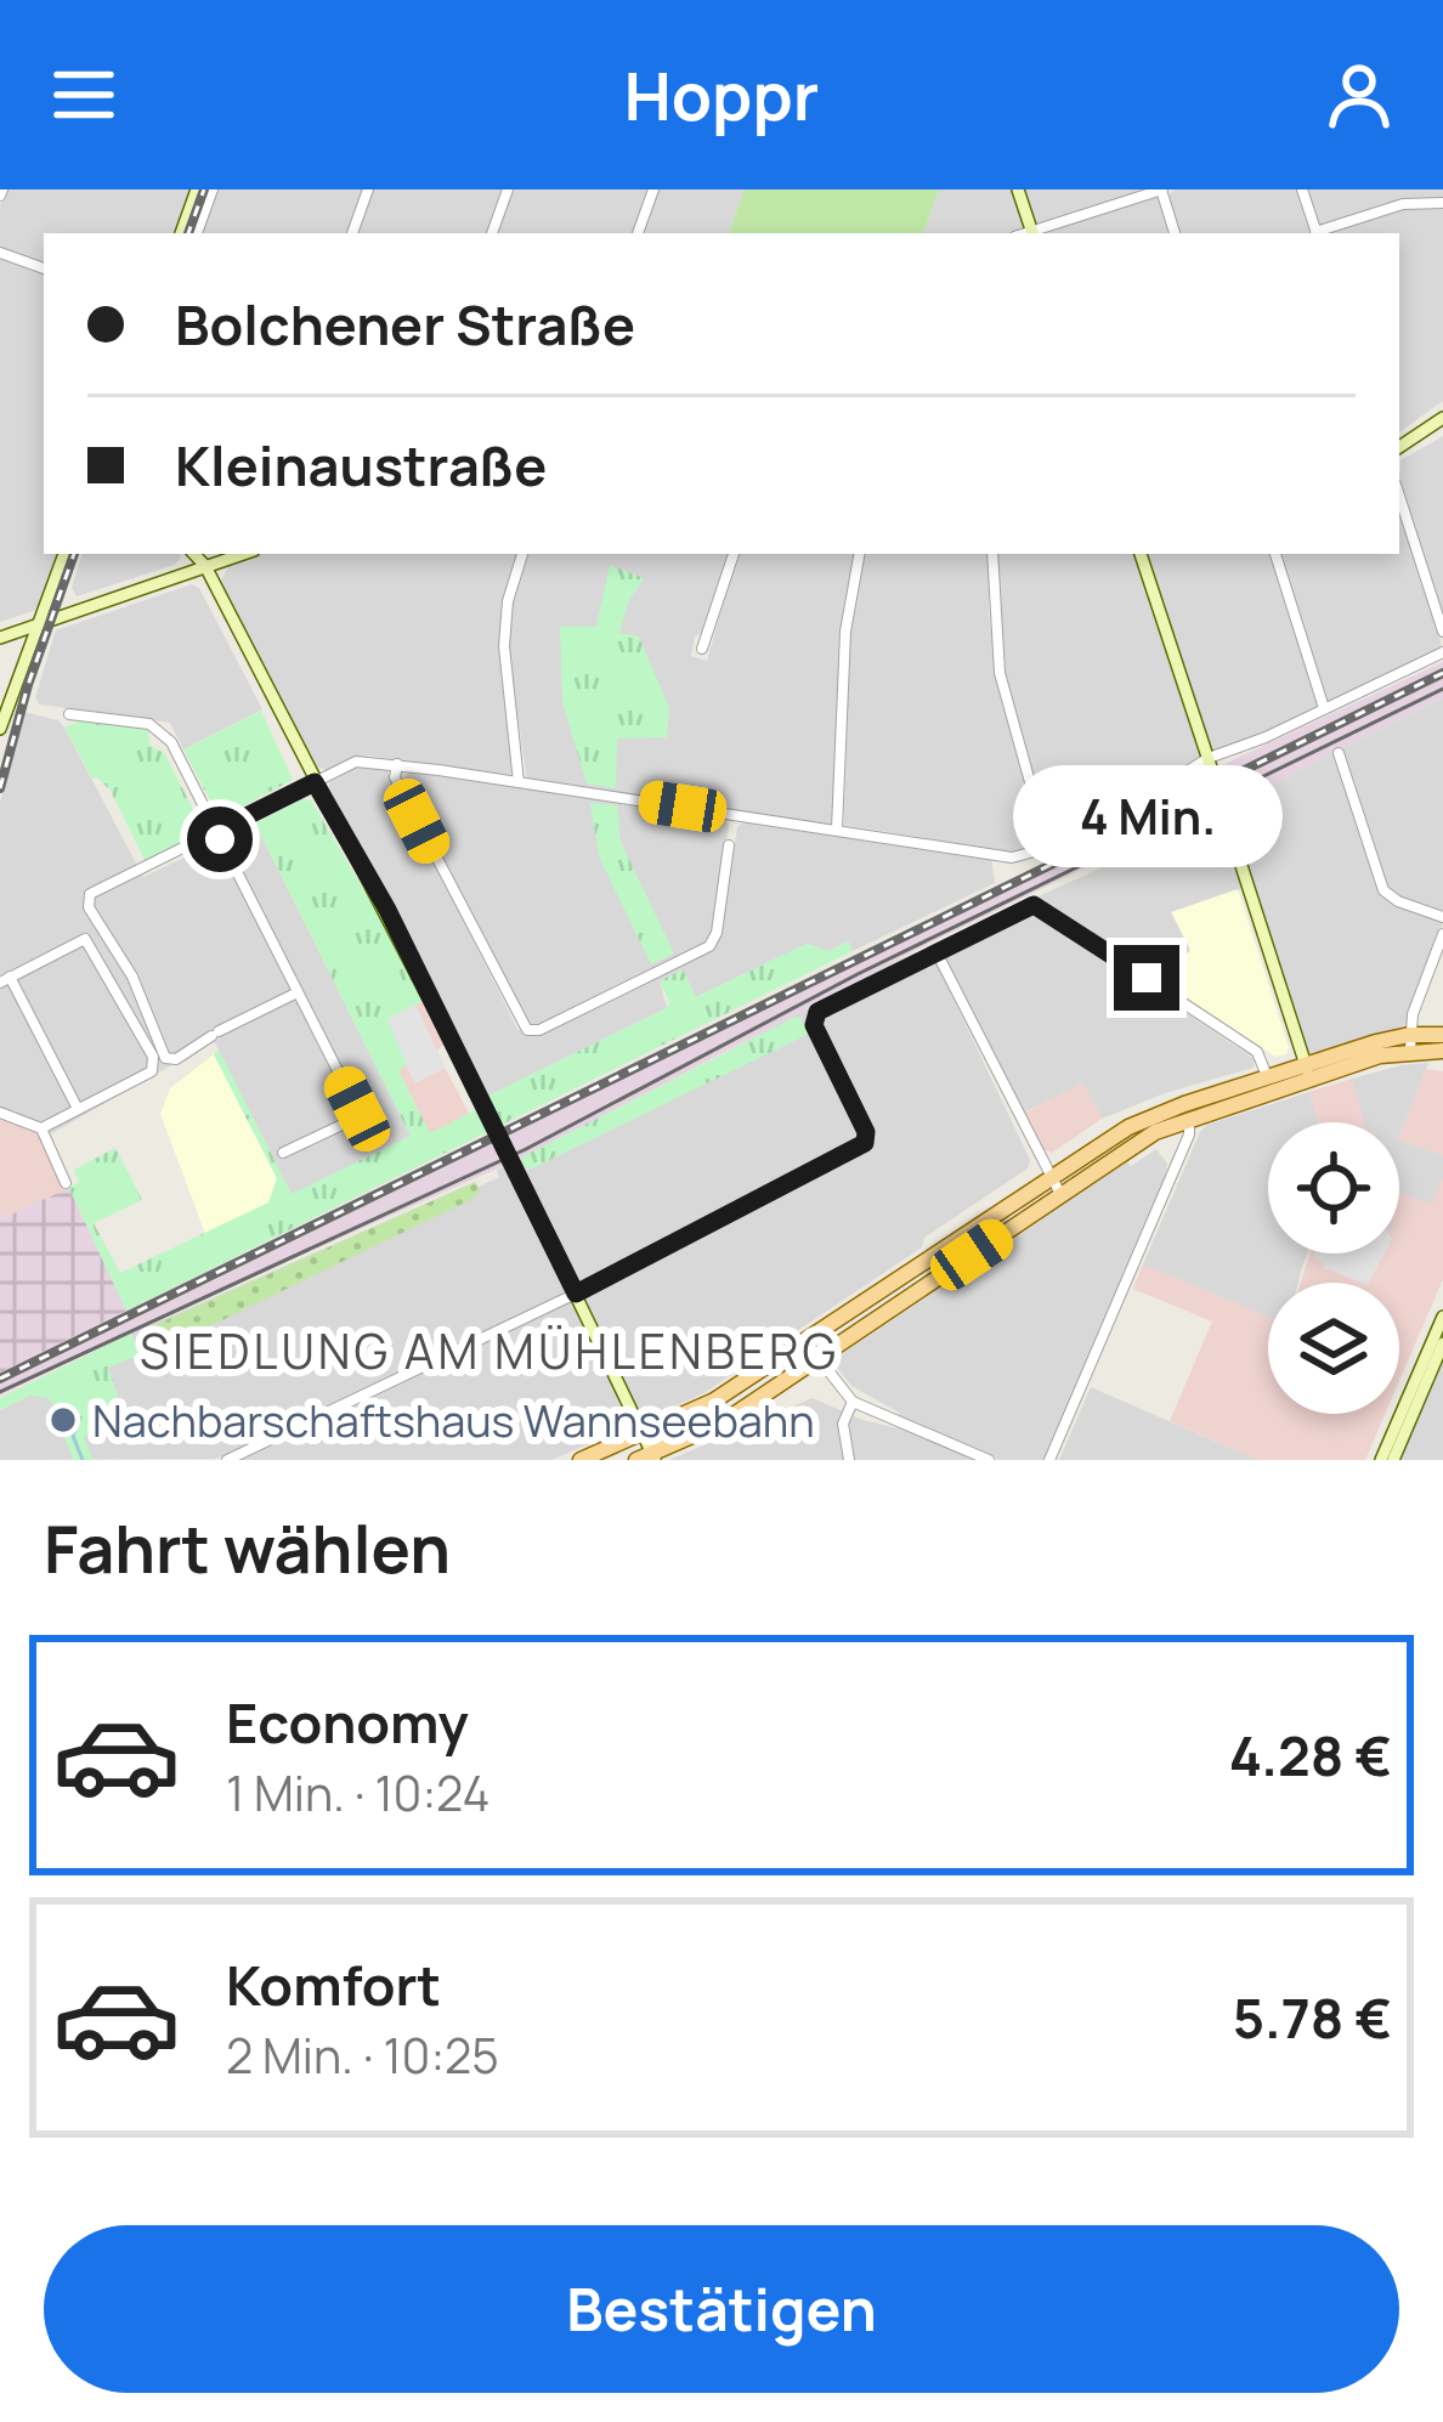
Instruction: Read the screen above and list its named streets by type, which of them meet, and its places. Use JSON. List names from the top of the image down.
{
  "districts": ["SIEDLUNG AM MÜHLENBERG"],
  "places": ["Nachbarschaftshaus Wannseebahn"],
  "page": {
    "header": "Hoppr",
    "banner": ["Bolchener Straße", "Kleinaustraße"],
    "bubble": "4 Min.",
    "heading": "Fahrt wählen",
    "list": [
      {
        "name": "Economy",
        "note": "1 Min. · 10:24",
        "value": "4.28 €"
      },
      {
        "name": "Komfort",
        "note": "2 Min. · 10:25",
        "value": "5.78 €"
      }
    ],
    "buttons": "Bestätigen"
  }
}
